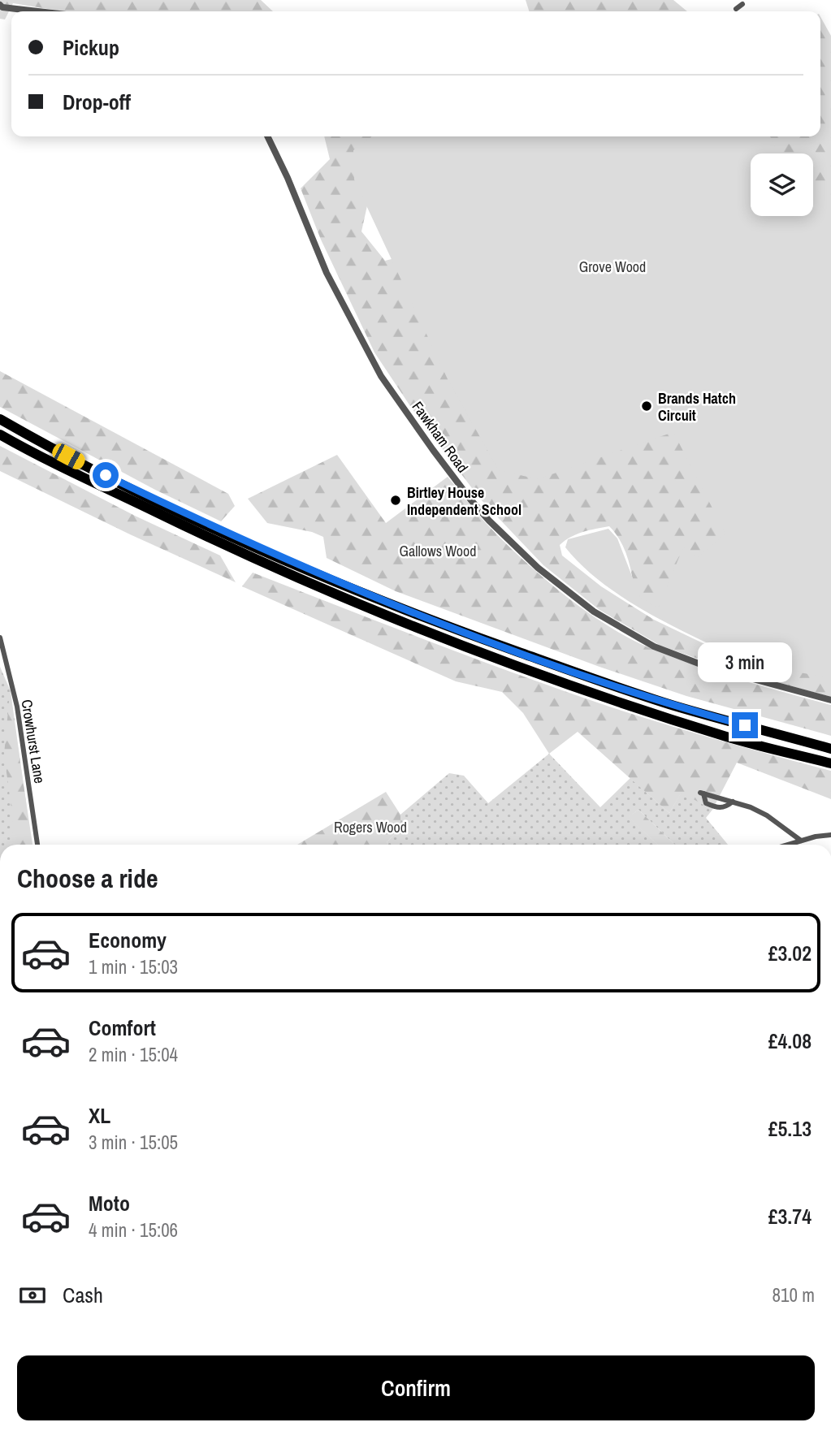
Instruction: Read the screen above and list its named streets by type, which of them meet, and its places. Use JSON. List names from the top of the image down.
{
  "streets": {
    "street": ["Fawkham Road", "Crowhurst Lane"]
  },
  "parks": ["Grove Wood", "Gallows Wood", "Rogers Wood"],
  "places": ["Brands Hatch Circuit", "Birtley House Independent School"],
  "page": {
    "banner": ["Pickup", "Drop-off"],
    "bubble": "3 min",
    "heading": "Choose a ride",
    "list": [
      {
        "name": "Economy",
        "note": "1 min · 15:03",
        "value": "£3.02"
      },
      {
        "name": "Comfort",
        "note": "2 min · 15:04",
        "value": "£4.08"
      },
      {
        "name": "XL",
        "note": "3 min · 15:05",
        "value": "£5.13"
      },
      {
        "name": "Moto",
        "note": "4 min · 15:06",
        "value": "£3.74"
      }
    ],
    "pay": ["Cash", "810 m"],
    "buttons": "Confirm"
  }
}
